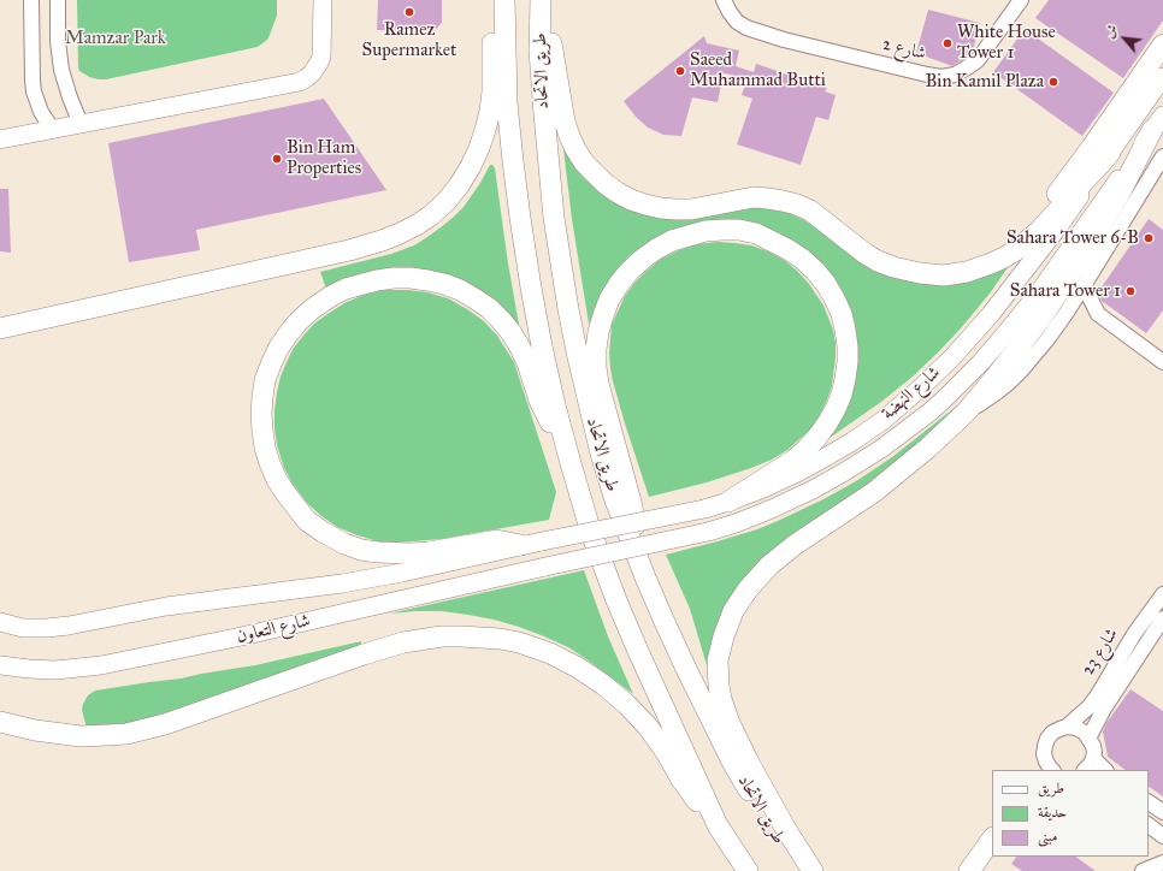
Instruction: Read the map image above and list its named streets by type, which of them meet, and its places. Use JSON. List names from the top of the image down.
{
  "streets": {
    "highway": ["طريق الاتحاد"],
    "main road": ["شارع النهضة", "شارع التعاون"],
    "street": ["شارع 2", "شارع 23"]
  },
  "crossings": [
    ["شارع النهضة", "شارع التعاون"]
  ],
  "parks": ["Mamzar Park"],
  "places": [
    "Ramez Supermarket",
    "White House Tower 1",
    "Saeed Muhammad Butti",
    "Bin Kamil Plaza",
    "Bin Ham Properties",
    "Sahara Tower 6-B",
    "Sahara Tower 1"
  ],
  "legend": ["طريق", "حديقة", "مبنى"],
  "north": "top left"
}
